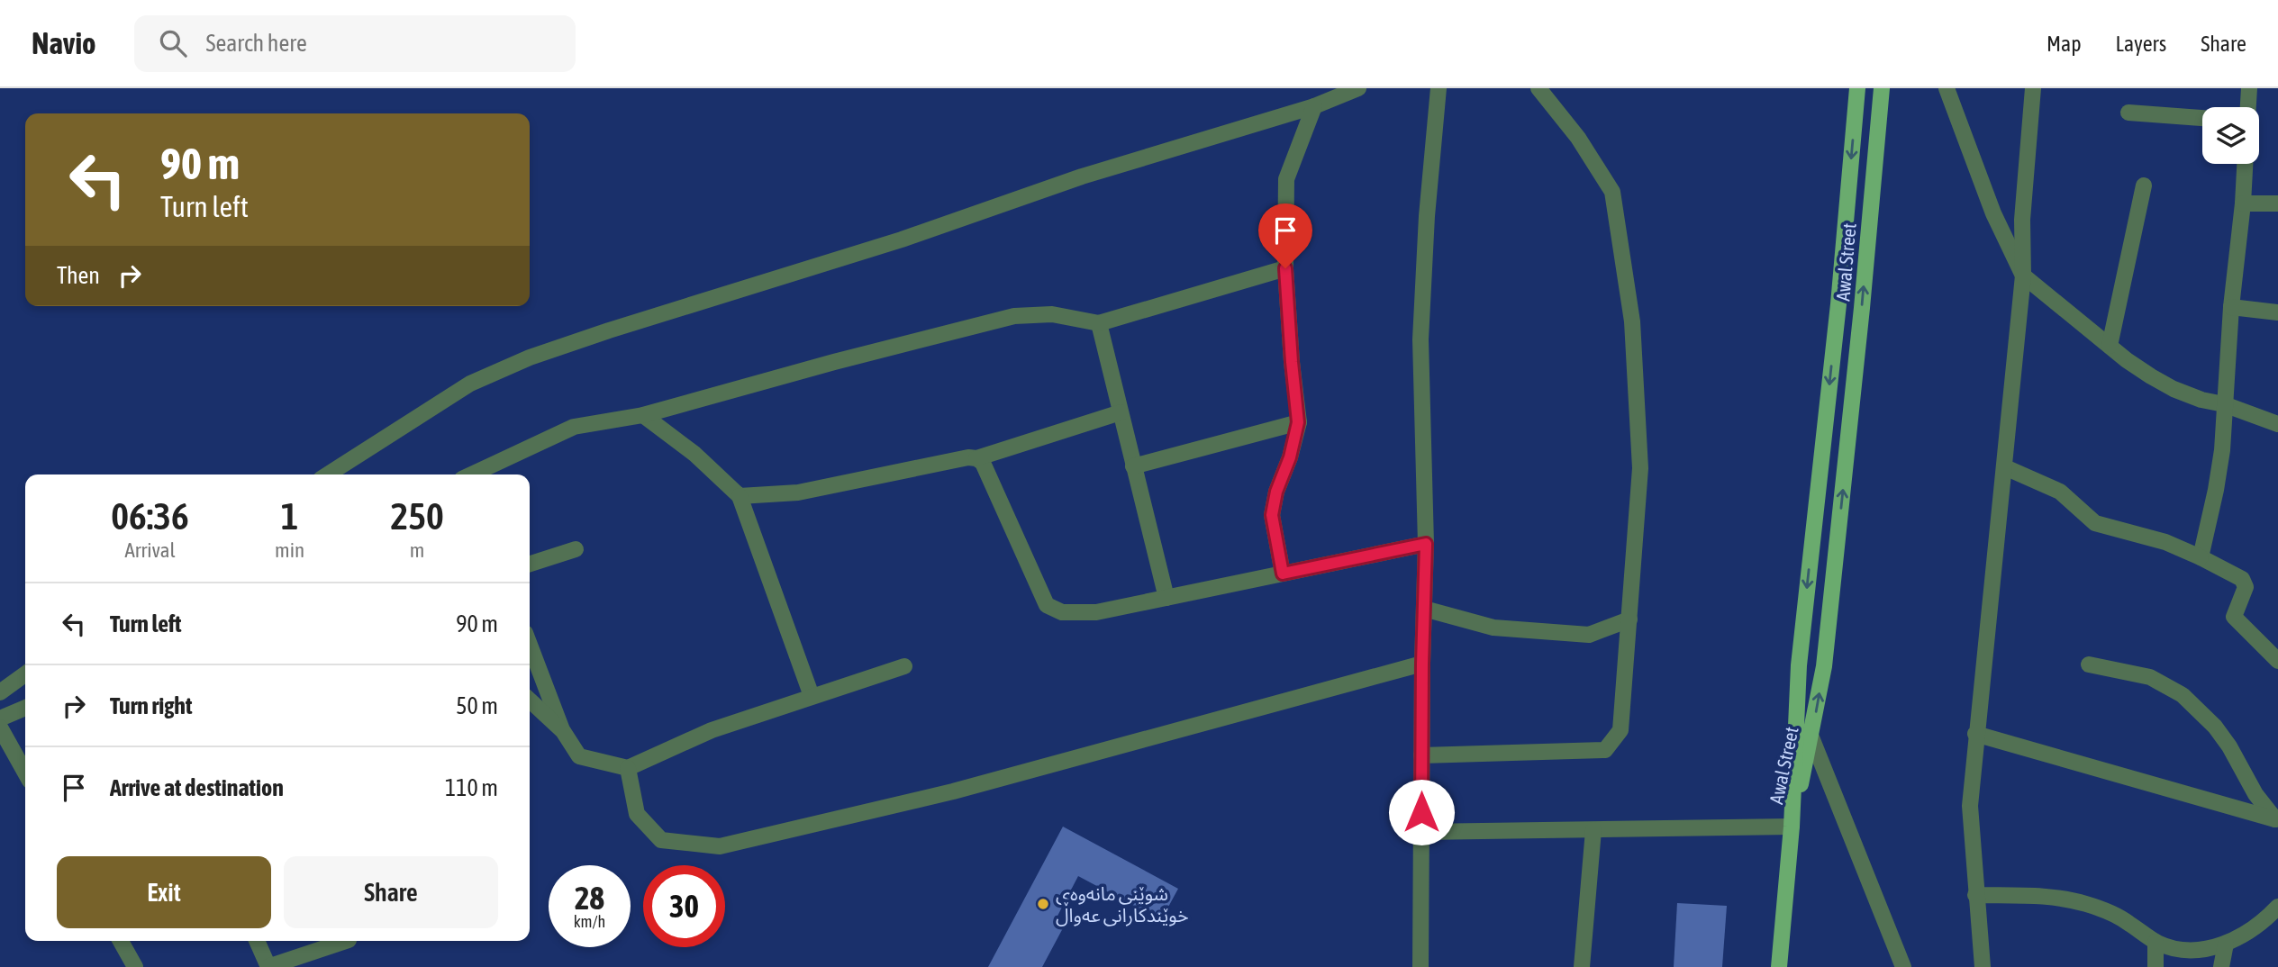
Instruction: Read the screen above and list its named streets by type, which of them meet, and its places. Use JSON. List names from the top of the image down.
{
  "streets": {
    "main road": ["Awal Street"]
  },
  "places": ["شوێنی مانەوەی خوێندکارانی عەواڵ"],
  "page": {
    "header": "Navio",
    "search": "Search here",
    "nav": ["Map", "Layers", "Share"],
    "turn": ["90 m", "Turn left"],
    "then": "Then",
    "eta": [
      "06:36",
      "Arrival",
      "1",
      "min",
      "250",
      "m"
    ],
    "list": [
      {
        "name": "Turn left",
        "value": "90 m"
      },
      {
        "name": "Turn right",
        "value": "50 m"
      },
      {
        "name": "Arrive at destination",
        "value": "110 m"
      }
    ],
    "buttons": ["Exit", "Share"],
    "speed": "28 km/h",
    "limit": "30"
  }
}
